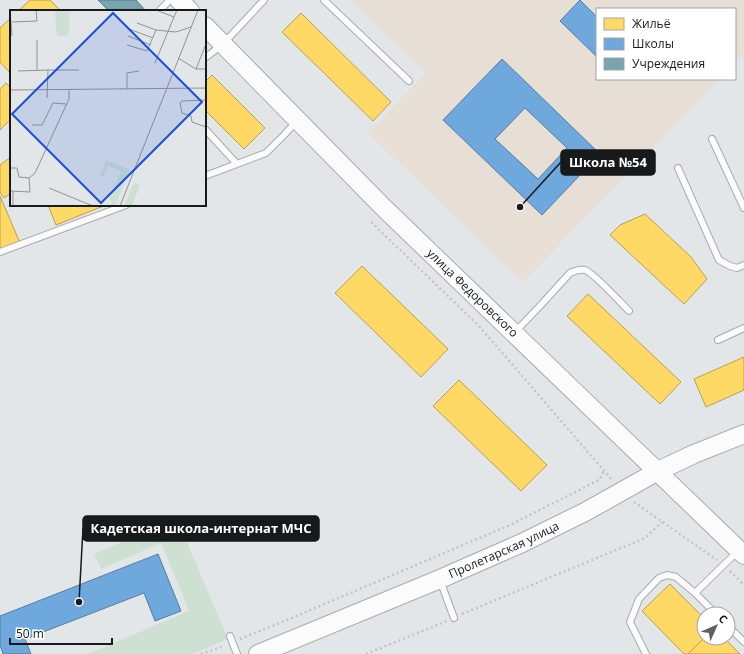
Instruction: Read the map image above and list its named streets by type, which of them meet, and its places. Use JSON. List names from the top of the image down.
{
  "streets": {
    "street": ["улица Федоровского", "Пролетарская улица"]
  },
  "crossings": [
    ["улица Федоровского", "Пролетарская улица"]
  ],
  "places": ["Школа №54", "Кадетская школа-интернат МЧС"],
  "legend": ["Жильё", "Школы", "Учреждения"],
  "scale_bar": "50 m",
  "north": "top right"
}
